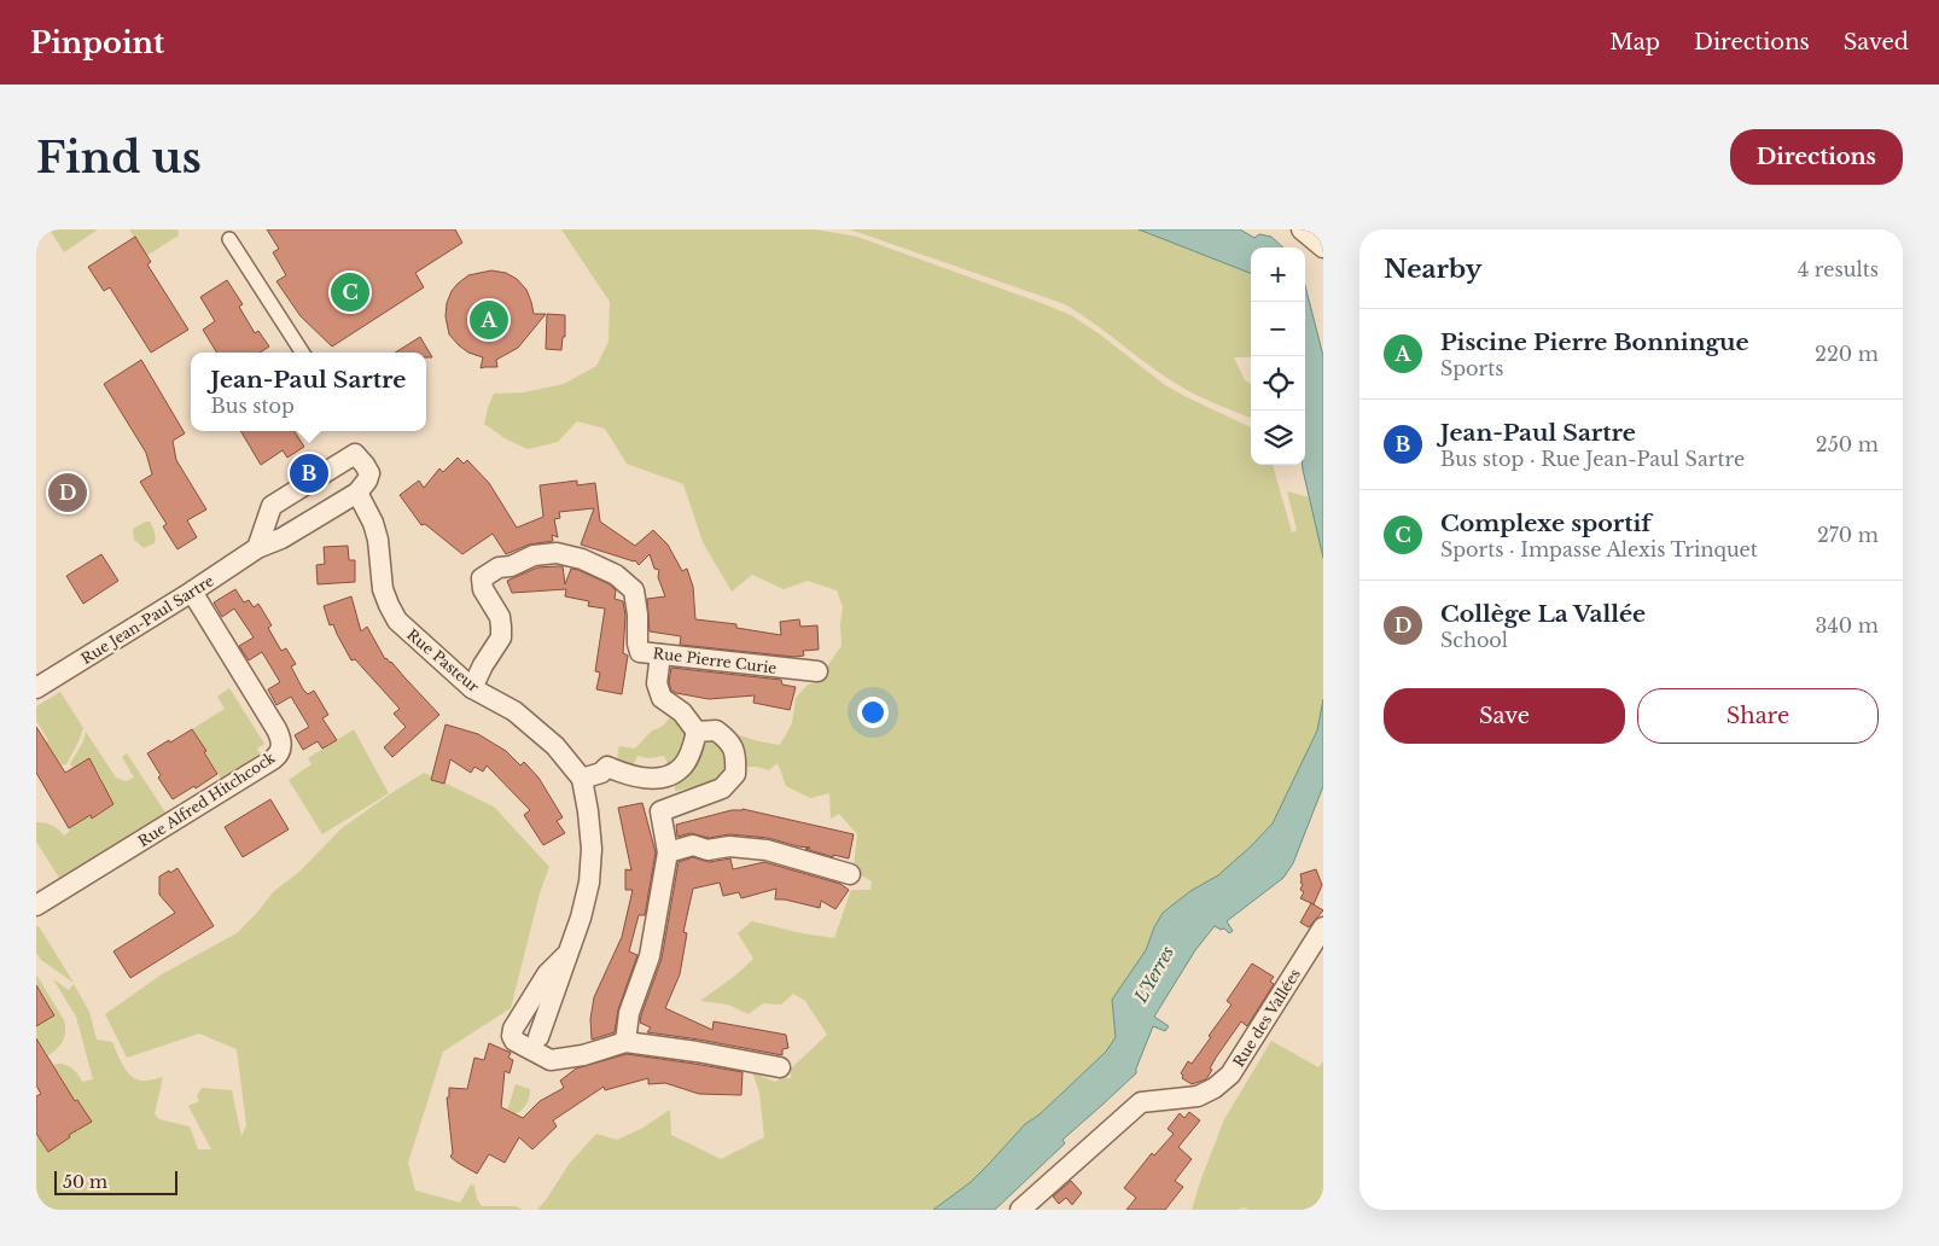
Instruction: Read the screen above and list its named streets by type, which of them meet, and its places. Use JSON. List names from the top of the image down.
{
  "streets": {
    "street": [
      "Rue Jean-Paul Sartre",
      "Rue Pasteur",
      "Rue Pierre Curie",
      "Rue Alfred Hitchcock",
      "Rue des Vallées"
    ]
  },
  "crossings": [
    ["Rue Jean-Paul Sartre", "Rue Pasteur"],
    ["Rue Jean-Paul Sartre", "Rue Alfred Hitchcock"],
    ["Rue Pasteur", "Rue Pierre Curie"]
  ],
  "water": ["L'Yerres"],
  "scale_bar": "50 m",
  "page": {
    "header": "Pinpoint",
    "nav": ["Map", "Directions", "Saved"],
    "buttons": [
      "Directions",
      ["Save", "Share"]
    ],
    "title": "Find us",
    "heading": ["Nearby", "4 results"],
    "map_buttons": ["+", "−"],
    "pins": [
      "C",
      "A",
      "B",
      "D"
    ],
    "list": [
      {
        "mark": "A",
        "name": "Piscine Pierre Bonningue",
        "note": "Sports",
        "value": "220 m"
      },
      {
        "mark": "B",
        "name": "Jean-Paul Sartre",
        "note": "Bus stop · Rue Jean-Paul Sartre",
        "value": "250 m"
      },
      {
        "mark": "C",
        "name": "Complexe sportif",
        "note": "Sports · Impasse Alexis Trinquet",
        "value": "270 m"
      },
      {
        "mark": "D",
        "name": "Collège La Vallée",
        "note": "School",
        "value": "340 m"
      }
    ],
    "popup": ["Jean-Paul Sartre", "Bus stop"],
    "scale": "50 m"
  }
}
